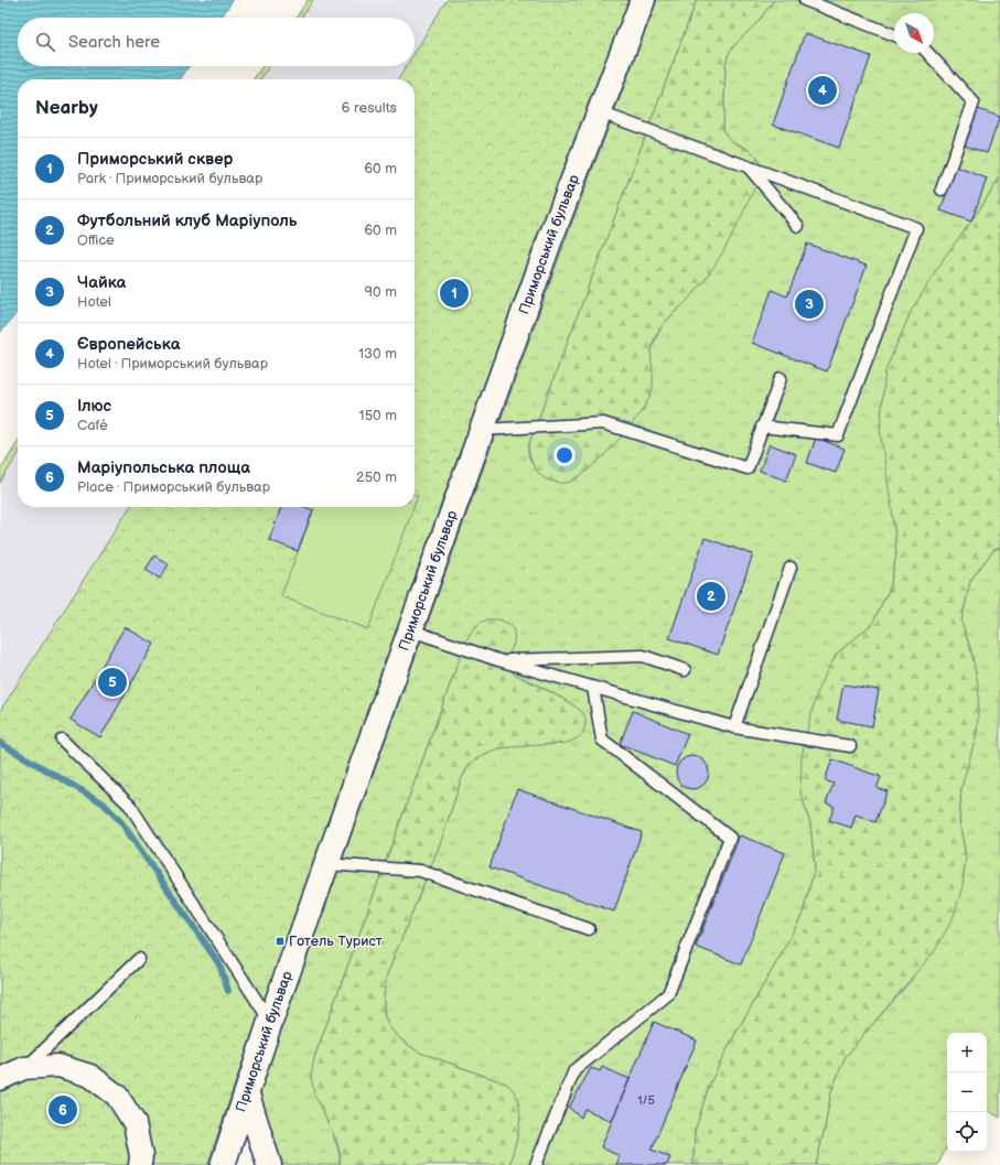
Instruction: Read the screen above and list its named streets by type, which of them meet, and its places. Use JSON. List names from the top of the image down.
{
  "streets": {
    "street": ["Приморський бульвар"]
  },
  "places": {
    "transit": ["Готель Турист"]
  },
  "house_numbers": ["1/5"],
  "north": "bottom right",
  "page": {
    "search": "Search here",
    "pins": [
      "4",
      "1",
      "3",
      "2",
      "5",
      "6"
    ],
    "heading": ["Nearby", "6 results"],
    "list": [
      {
        "mark": "1",
        "name": "Приморський сквер",
        "note": "Park · Приморський бульвар",
        "value": "60 m"
      },
      {
        "mark": "2",
        "name": "Футбольний клуб Маріуполь",
        "note": "Office",
        "value": "60 m"
      },
      {
        "mark": "3",
        "name": "Чайка",
        "note": "Hotel",
        "value": "90 m"
      },
      {
        "mark": "4",
        "name": "Європейська",
        "note": "Hotel · Приморський бульвар",
        "value": "130 m"
      },
      {
        "mark": "5",
        "name": "Ілюс",
        "note": "Café",
        "value": "150 m"
      },
      {
        "mark": "6",
        "name": "Маріупольська площа",
        "note": "Place · Приморський бульвар",
        "value": "250 m"
      }
    ],
    "map_buttons": ["+", "−"]
  }
}
